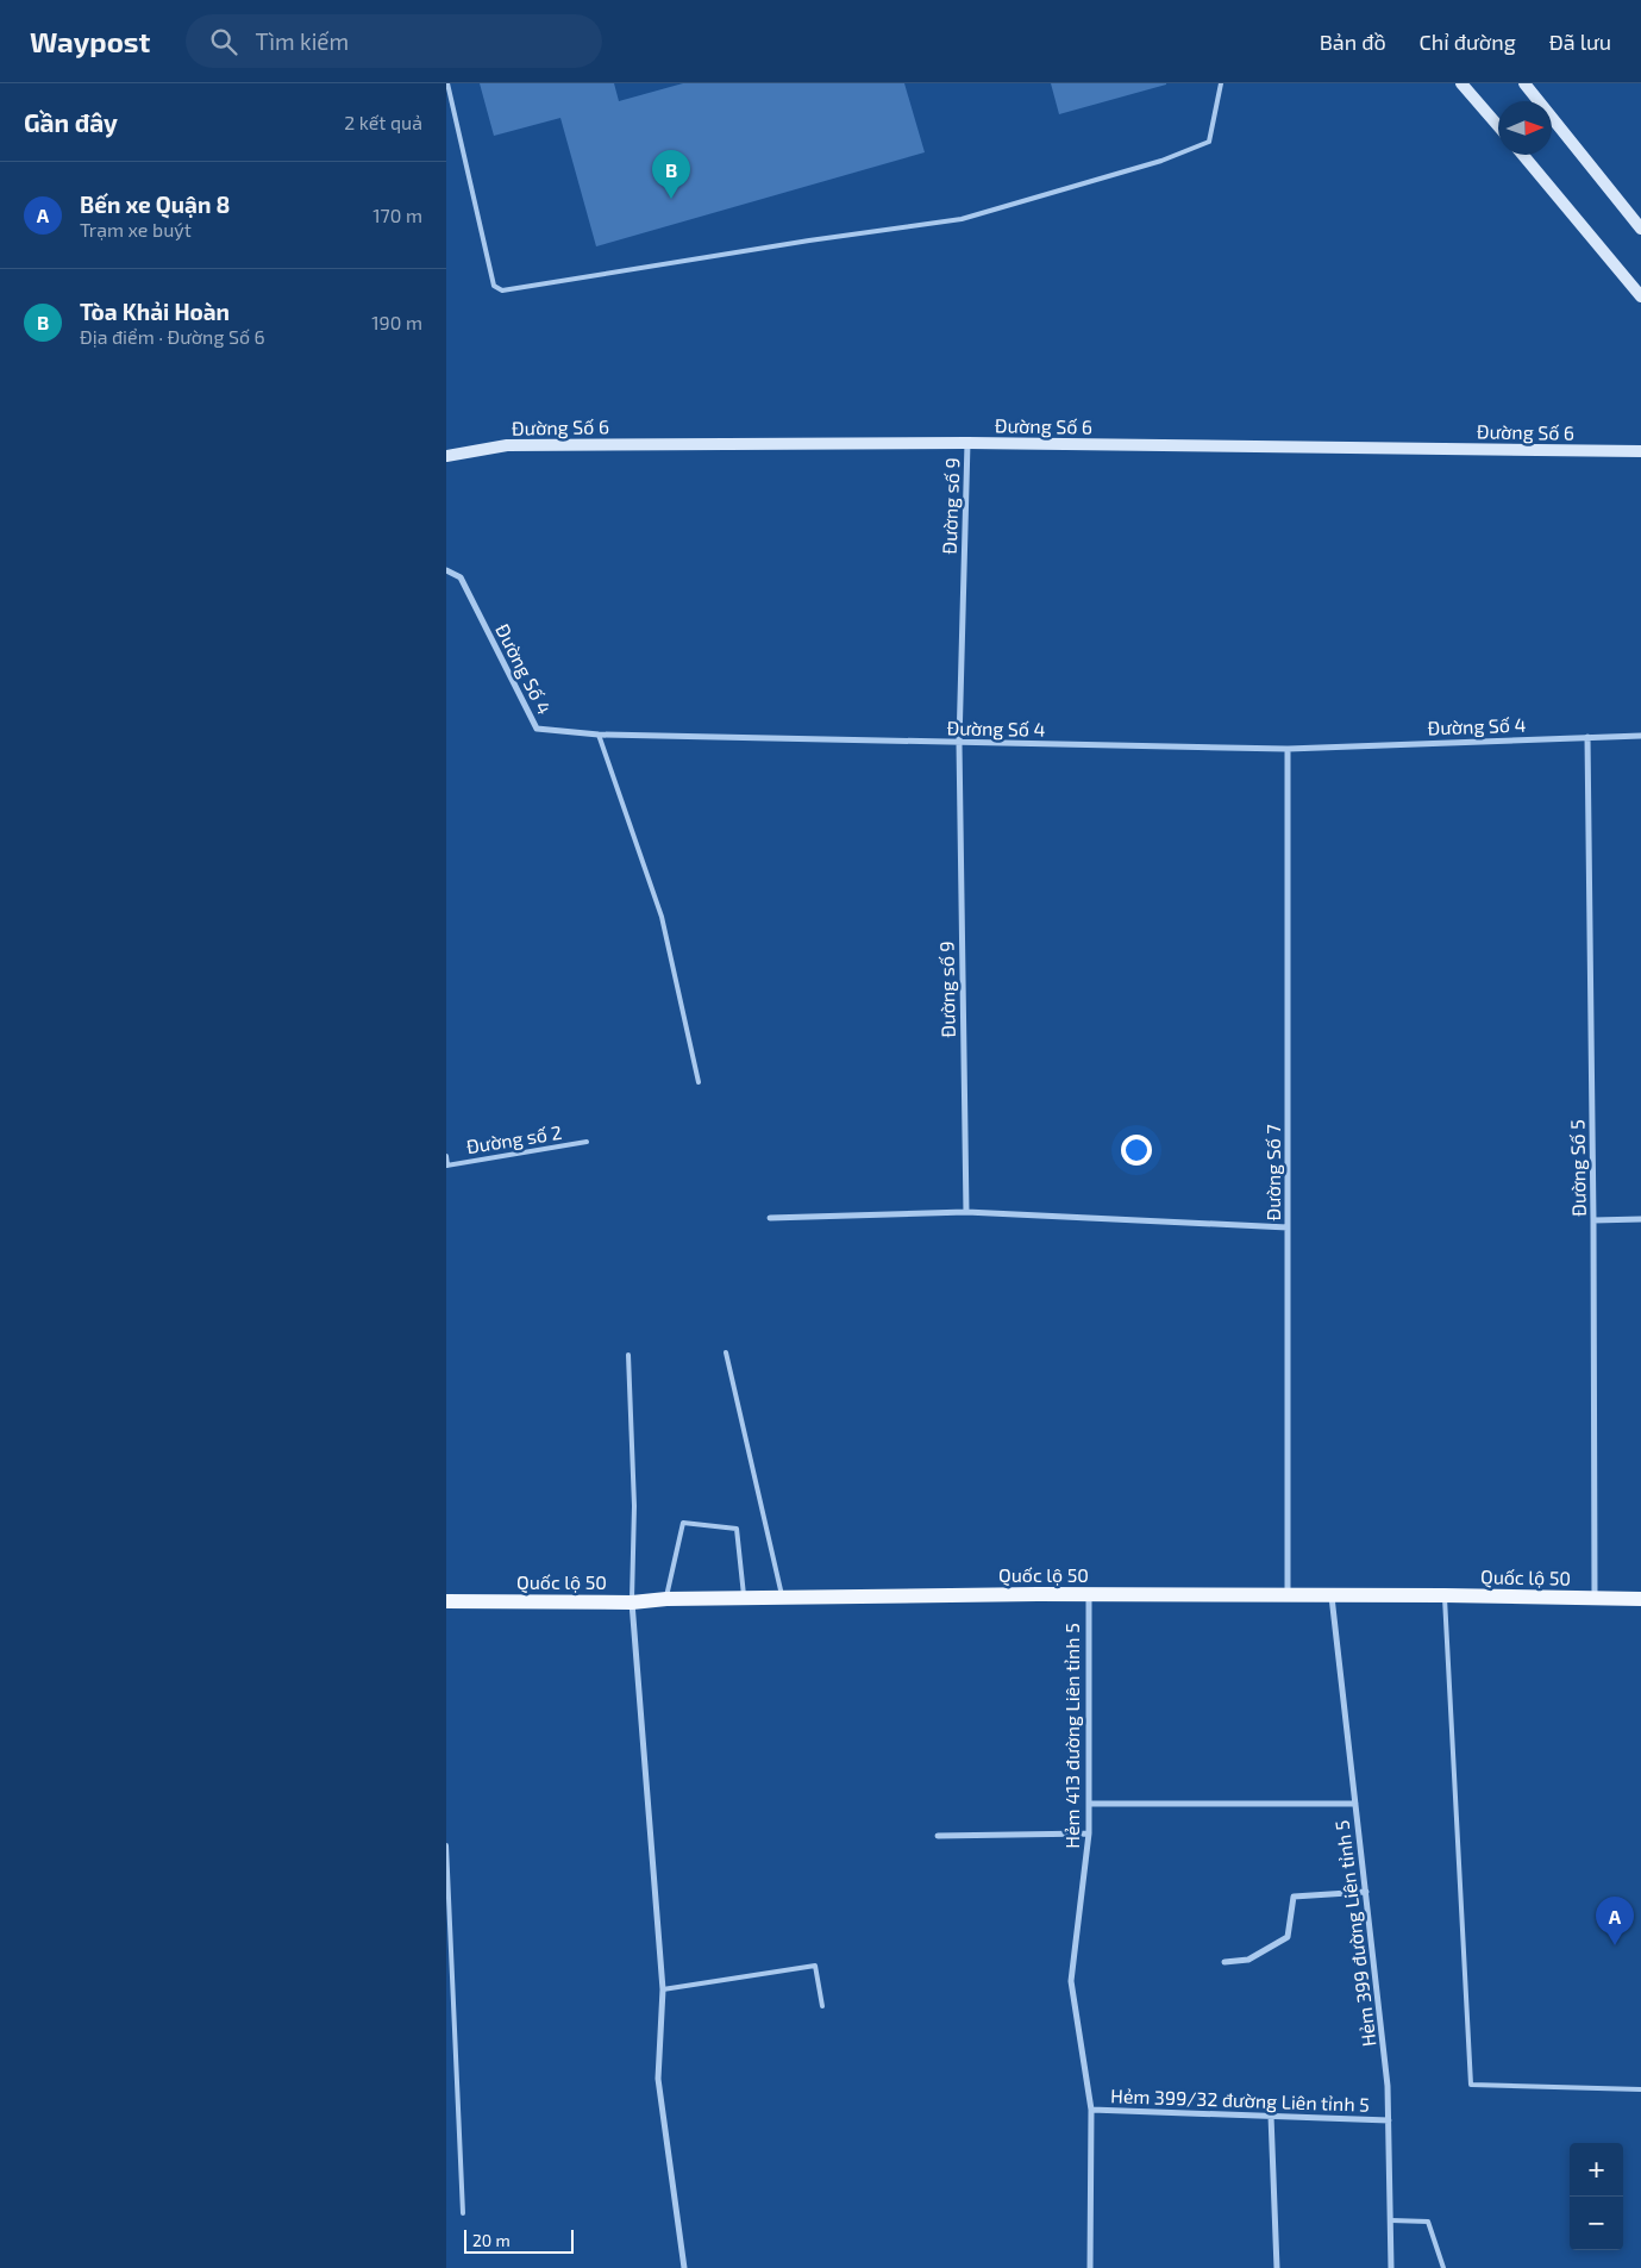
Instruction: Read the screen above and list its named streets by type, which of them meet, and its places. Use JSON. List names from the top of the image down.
{
  "streets": {
    "main road": ["Quốc lộ 50"],
    "street": [
      "Đường Số 6",
      "Đường số 9",
      "Đường Số 4",
      "Đường Số 5",
      "Đường Số 7",
      "Hẻm 413 đường Liên tỉnh 5",
      "Hẻm 399 đường Liên tỉnh 5",
      "Hẻm 399/32 đường Liên tỉnh 5"
    ],
    "lane": ["Đường số 2"]
  },
  "crossings": [
    ["Đường Số 6", "Đường số 9"],
    ["Đường số 9", "Đường Số 4"],
    ["Đường Số 4", "Đường Số 5"],
    ["Đường Số 4", "Đường Số 7"],
    ["Đường Số 5", "Quốc lộ 50"],
    ["Đường Số 7", "Quốc lộ 50"],
    ["Quốc lộ 50", "Hẻm 413 đường Liên tỉnh 5"],
    ["Quốc lộ 50", "Hẻm 399 đường Liên tỉnh 5"],
    ["Hẻm 413 đường Liên tỉnh 5", "Hẻm 399/32 đường Liên tỉnh 5"],
    ["Hẻm 399 đường Liên tỉnh 5", "Hẻm 399/32 đường Liên tỉnh 5"]
  ],
  "scale_bar": "20 m",
  "north": "right",
  "page": {
    "header": "Waypost",
    "search": "Tìm kiếm",
    "nav": ["Bản đồ", "Chỉ đường", "Đã lưu"],
    "heading": ["Gần đây", "2 kết quả"],
    "pins": ["B", "A"],
    "list": [
      {
        "mark": "A",
        "name": "Bến xe Quận 8",
        "note": "Trạm xe buýt",
        "value": "170 m"
      },
      {
        "mark": "B",
        "name": "Tòa Khải Hoàn",
        "note": "Địa điểm · Đường Số 6",
        "value": "190 m"
      }
    ],
    "map_buttons": ["+", "−"],
    "scale": "20 m"
  }
}
